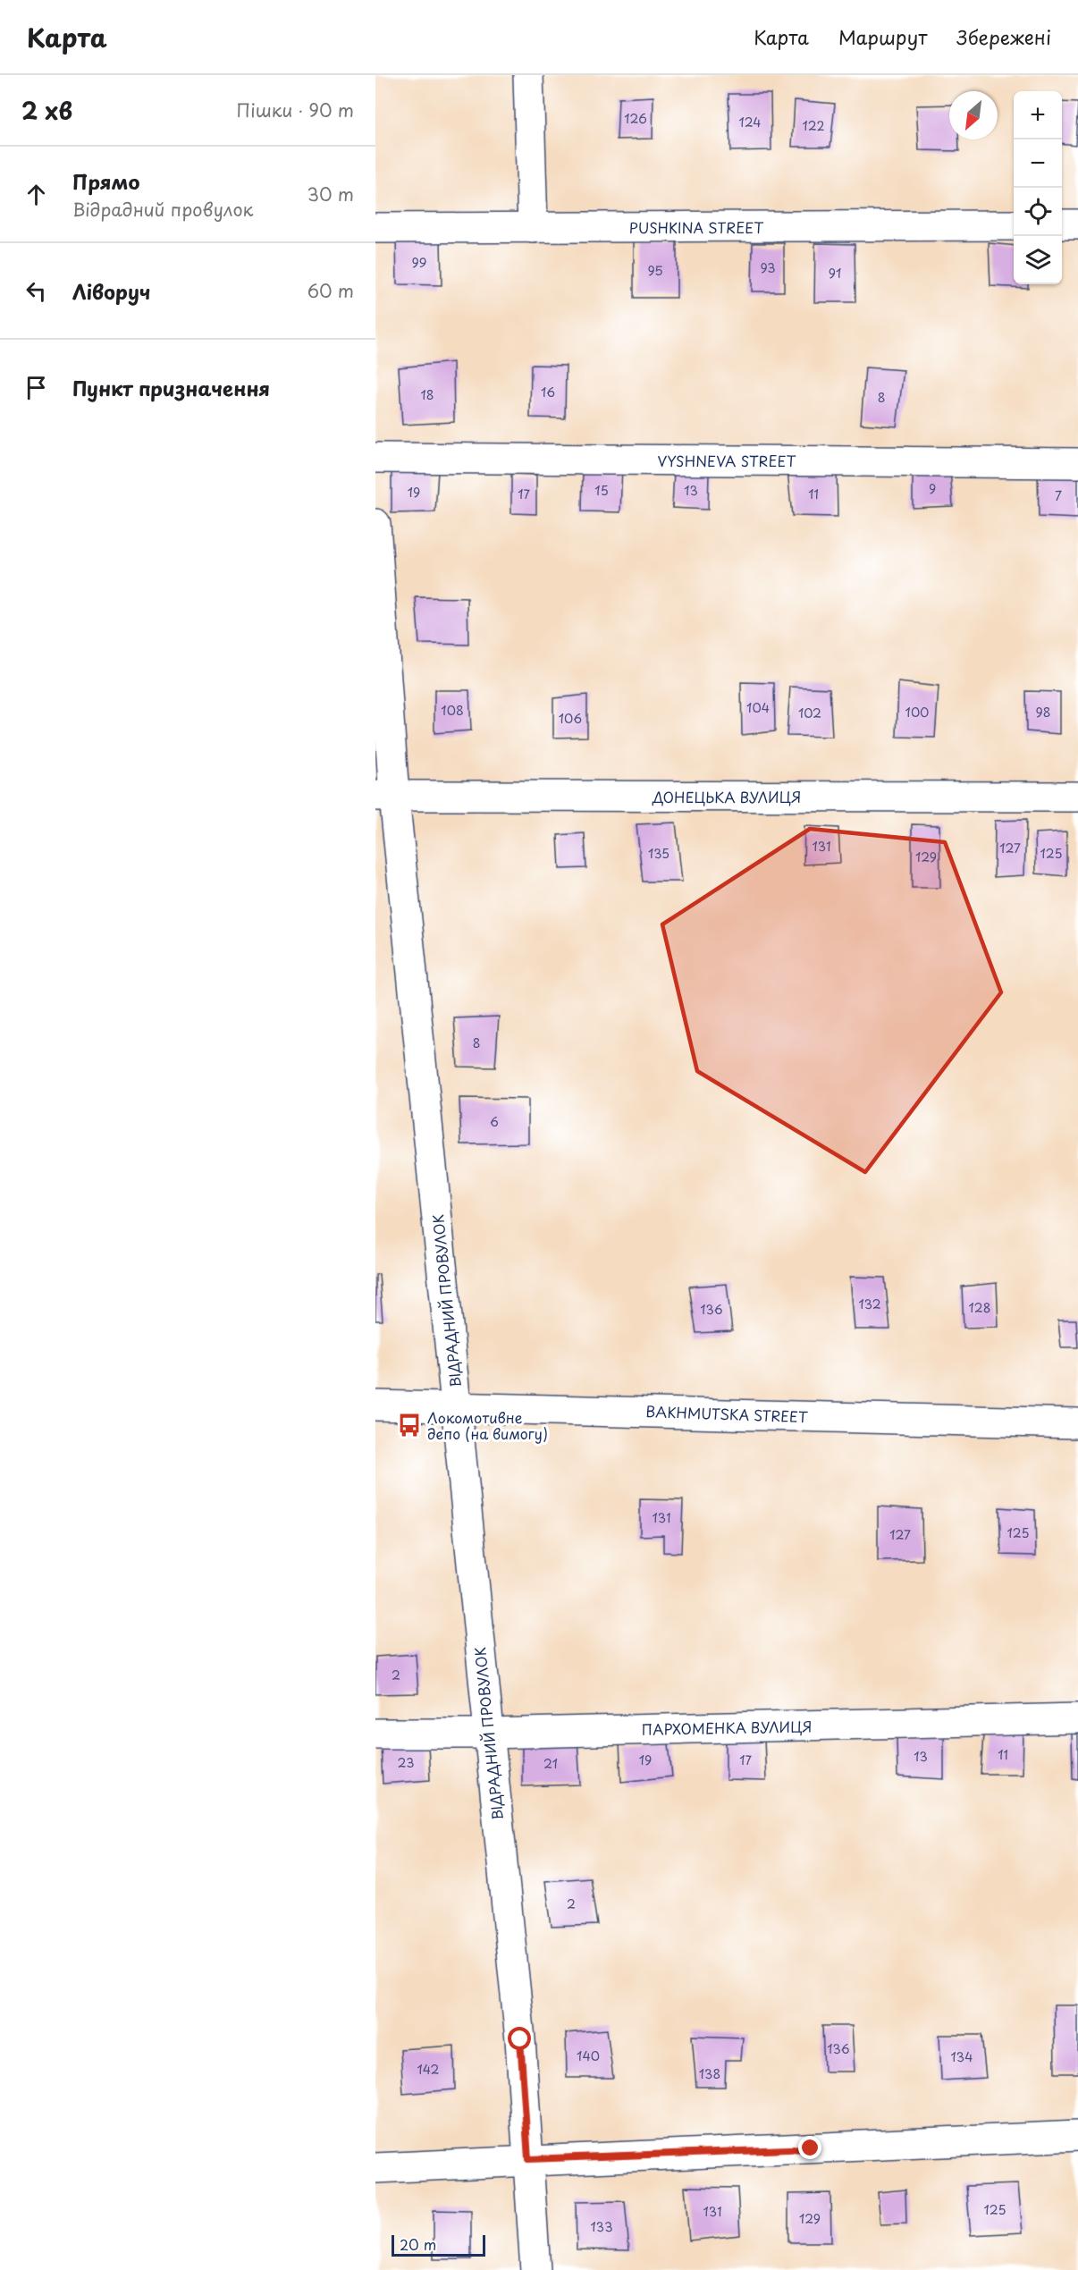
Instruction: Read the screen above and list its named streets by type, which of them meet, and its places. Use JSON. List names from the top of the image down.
{
  "streets": {
    "street": [
      "PUSHKINA STREET",
      "VYSHNEVA STREET",
      "ДОНЕЦЬКА ВУЛИЦЯ",
      "ВІДРАДНИЙ ПРОВУЛОК",
      "BAKHMUTSKA STREET",
      "ПАРХОМЕНКА ВУЛИЦЯ"
    ]
  },
  "crossings": [
    ["ДОНЕЦЬКА ВУЛИЦЯ", "ВІДРАДНИЙ ПРОВУЛОК"],
    ["ВІДРАДНИЙ ПРОВУЛОК", "BAKHMUTSKA STREET"],
    ["ВІДРАДНИЙ ПРОВУЛОК", "ПАРХОМЕНКА ВУЛИЦЯ"]
  ],
  "places": {
    "bus stop": ["Локомотивне депо (на вимогу)"]
  },
  "house_numbers": [
    "126",
    "124",
    "122",
    "99",
    "93",
    "95",
    "91",
    "16",
    "18",
    "8",
    "9",
    "15",
    "13",
    "19",
    "17",
    "11",
    "7",
    "104",
    "108",
    "100",
    "98",
    "102",
    "106",
    "131",
    "127",
    "135",
    "125",
    "129",
    "8",
    "6",
    "132",
    "128",
    "136",
    "131",
    "125",
    "127",
    "2",
    "11",
    "13",
    "19",
    "17",
    "23",
    "21",
    "2",
    "136",
    "140",
    "134",
    "142",
    "138",
    "125",
    "131",
    "129",
    "133"
  ],
  "scale_bar": "20 m",
  "north": "bottom left",
  "page": {
    "header": "Карта",
    "nav": ["Карта", "Маршрут", "Збережені"],
    "heading": ["2 хв", "Пішки · 90 m"],
    "map_buttons": ["+", "−"],
    "list": [
      ["Прямо", "Відрадний провулок", "30 m"],
      ["Ліворуч", "60 m"],
      "Пункт призначення"
    ],
    "scale": "20 m"
  }
}
